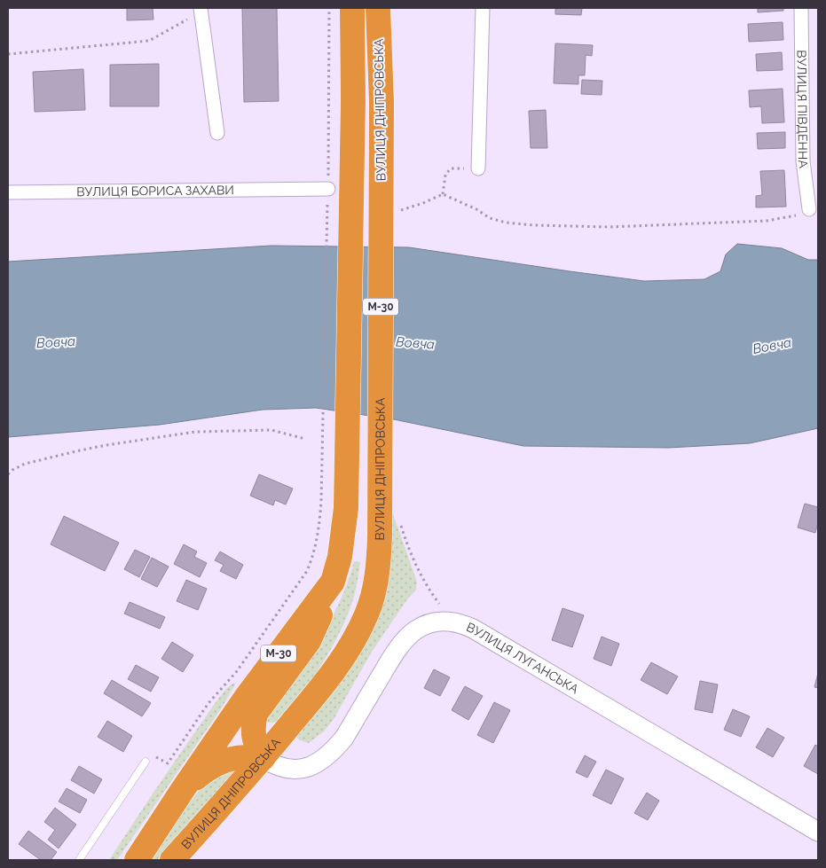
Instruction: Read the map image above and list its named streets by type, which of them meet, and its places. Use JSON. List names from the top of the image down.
{
  "streets": {
    "highway": ["ВУЛИЦЯ ДНІПРОВСЬКА", "М-30"],
    "main road": ["ВУЛИЦЯ ЛУГАНСЬКА"],
    "street": ["ВУЛИЦЯ ПІВДЕННА", "ВУЛИЦЯ БОРИСА ЗАХАВИ"]
  },
  "crossings": [
    ["ВУЛИЦЯ ДНІПРОВСЬКА", "ВУЛИЦЯ ЛУГАНСЬКА"]
  ],
  "water": ["Вовча"]
}
